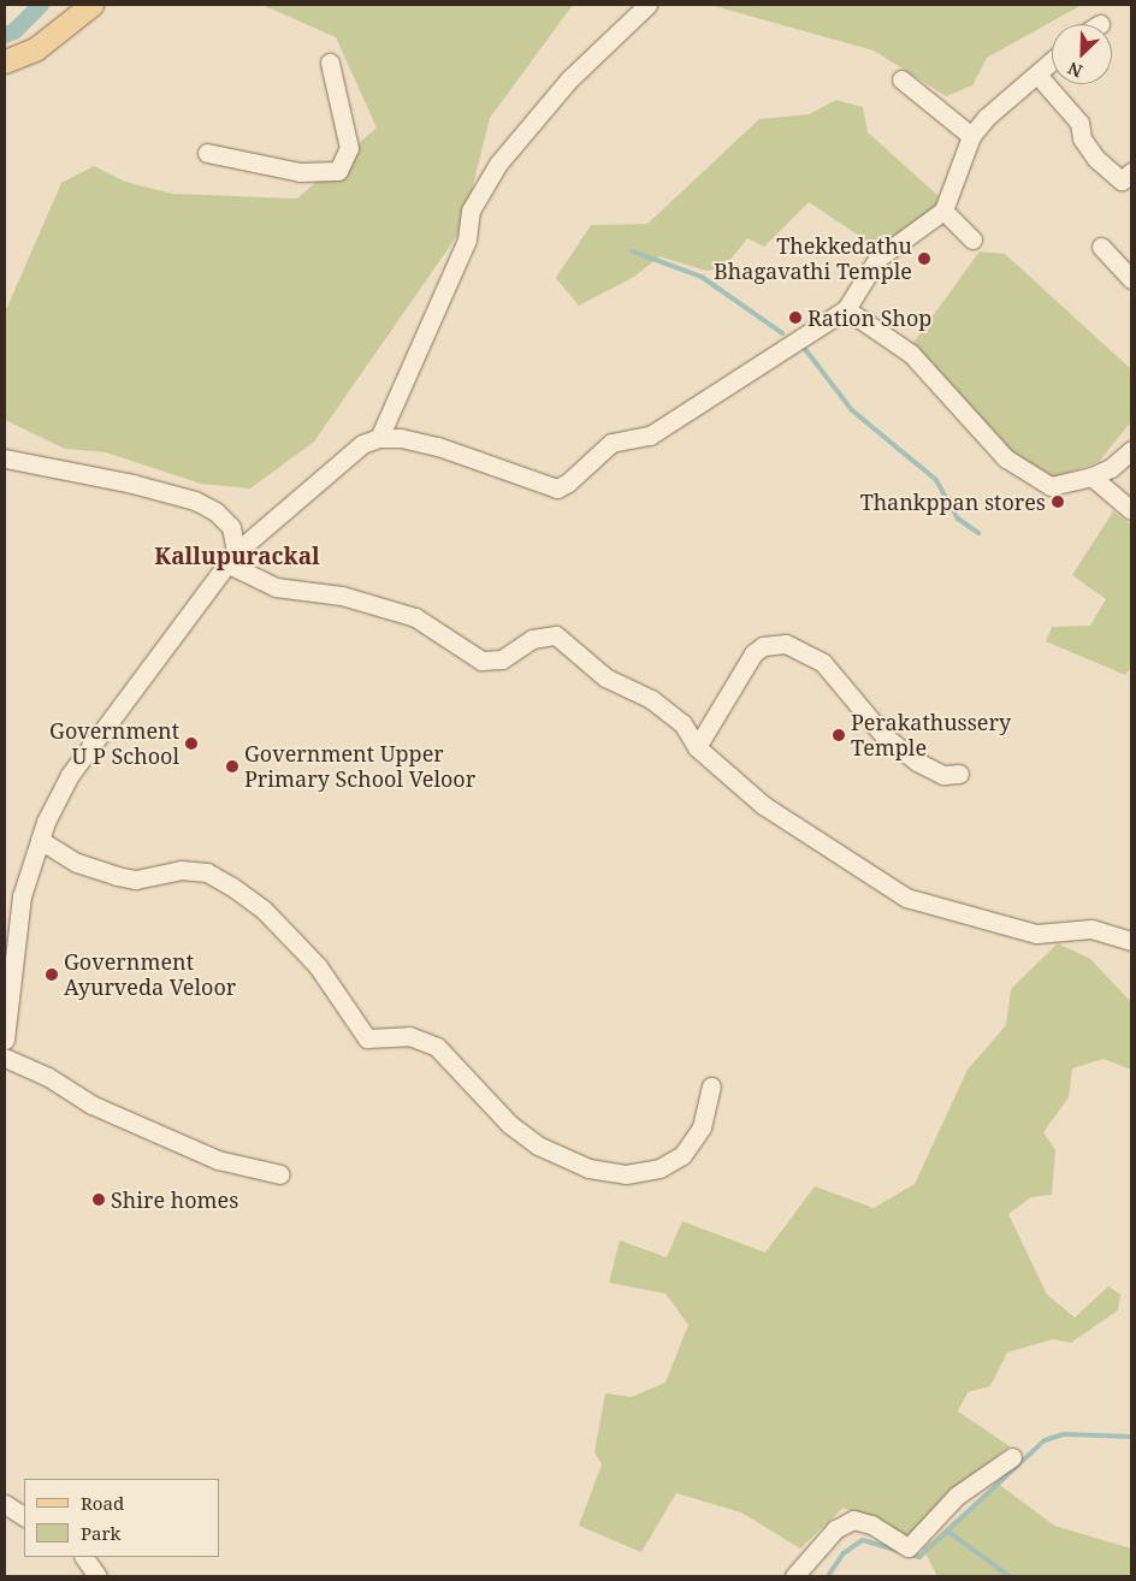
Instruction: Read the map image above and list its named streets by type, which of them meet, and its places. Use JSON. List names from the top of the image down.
{
  "districts": ["Kallupurackal"],
  "places": [
    "Thekkedathu Bhagavathi Temple",
    "Ration Shop",
    "Thankppan stores",
    "Perakathussery Temple",
    "Government U P School",
    "Government Upper Primary School Veloor",
    "Government Ayurveda Veloor",
    "Shire homes"
  ],
  "legend": ["Road", "Park"],
  "north": "bottom left"
}
